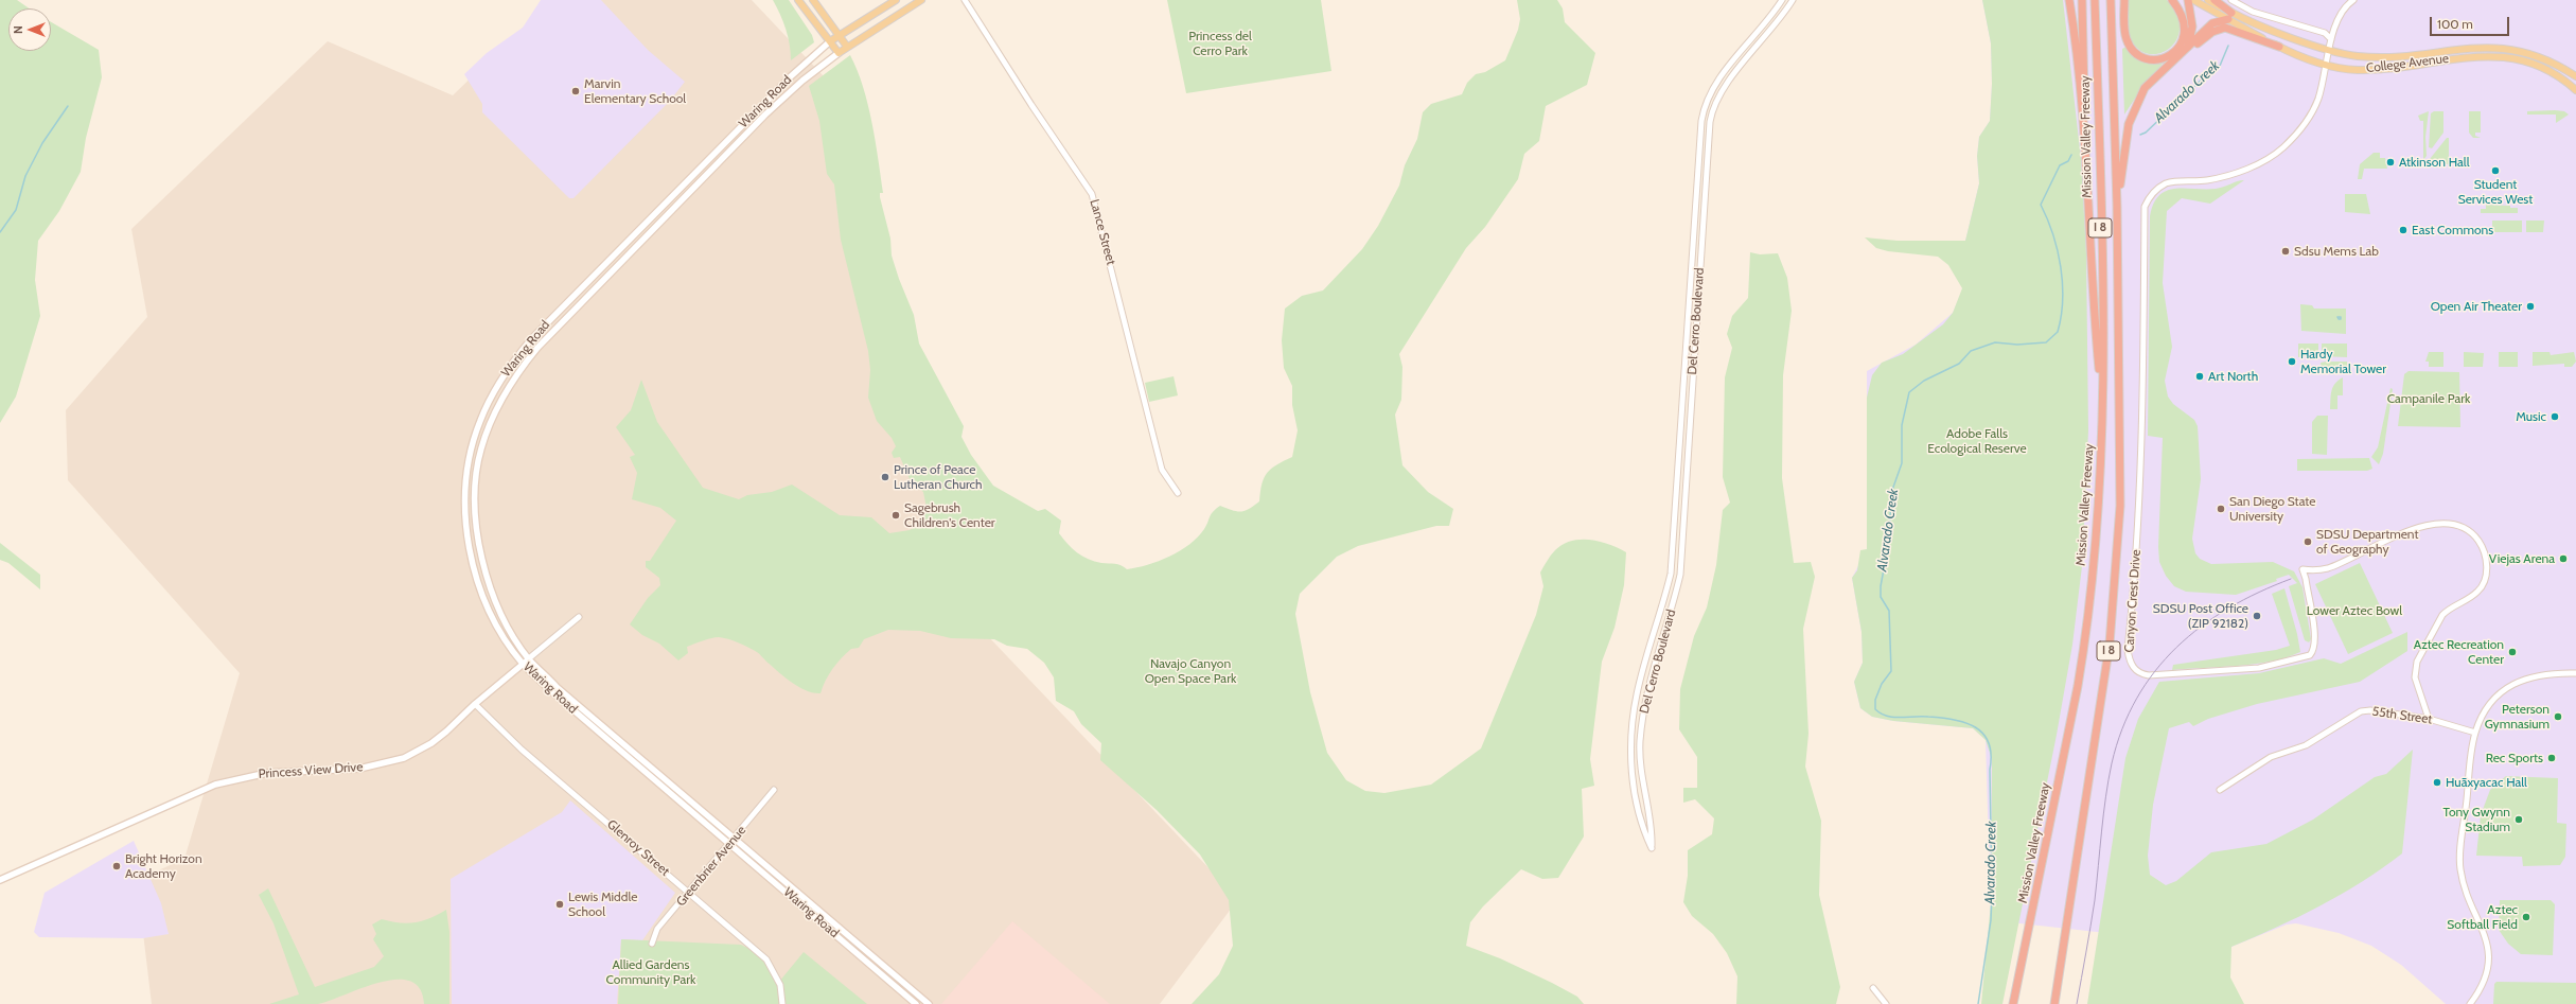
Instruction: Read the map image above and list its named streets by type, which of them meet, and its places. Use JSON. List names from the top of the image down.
{
  "streets": {
    "highway": ["Mission Valley Freeway", "I 8"],
    "main road": ["College Avenue", "Waring Road", "Princess View Drive"],
    "street": [
      "Lance Street",
      "Del Cerro Boulevard",
      "Canyon Crest Drive",
      "55th Street",
      "Glenroy Street",
      "Greenbrier Avenue"
    ]
  },
  "crossings": [
    ["College Avenue", "Canyon Crest Drive"],
    ["Waring Road", "Princess View Drive"],
    ["Waring Road", "Greenbrier Avenue"],
    ["Canyon Crest Drive", "55th Street"],
    ["Princess View Drive", "Glenroy Street"],
    ["Glenroy Street", "Greenbrier Avenue"]
  ],
  "water": ["Alvarado Creek"],
  "parks": [
    "Princess del Cerro Park",
    "Campanile Park",
    "Adobe Falls Ecological Reserve",
    "Lower Aztec Bowl",
    "Navajo Canyon Open Space Park",
    "Allied Gardens Community Park"
  ],
  "places": [
    "Marvin Elementary School",
    "Atkinson Hall",
    "Student Services West",
    "East Commons",
    "Sdsu Mems Lab",
    "Open Air Theater",
    "Hardy Memorial Tower",
    "Art North",
    "Music",
    "Prince of Peace Lutheran Church",
    "San Diego State University",
    "Sagebrush Children's Center",
    "SDSU Department of Geography",
    "Viejas Arena",
    "SDSU Post Office (ZIP 92182)",
    "Aztec Recreation Center",
    "Peterson Gymnasium",
    "Rec Sports",
    "Huāxyacac Hall",
    "Tony Gwynn Stadium",
    "Bright Horizon Academy",
    "Lewis Middle School",
    "Aztec Softball Field"
  ],
  "scale_bar": "100 m",
  "north": "left"
}
